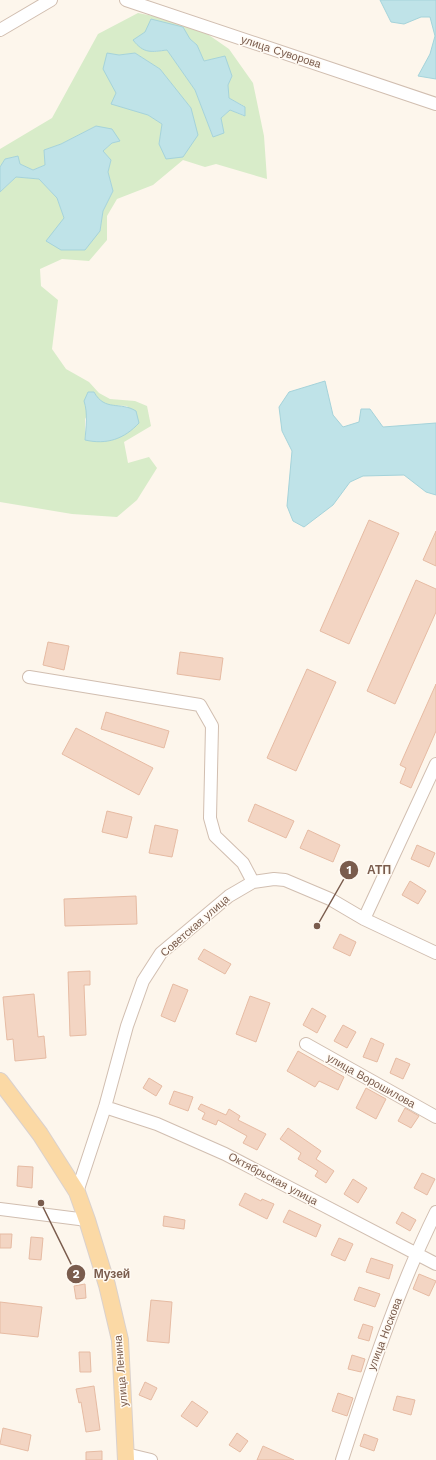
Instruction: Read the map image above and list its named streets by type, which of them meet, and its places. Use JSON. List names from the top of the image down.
{
  "streets": {
    "main road": ["улица Ленина"],
    "street": [
      "улица Суворова",
      "Советская улица",
      "улица Ворошилова",
      "Октябрьская улица",
      "улица Носкова"
    ]
  },
  "crossings": [
    ["Советская улица", "Октябрьская улица"],
    ["Советская улица", "улица Ленина"],
    ["Октябрьская улица", "улица Носкова"]
  ],
  "places": ["АТП", "Музей"]
}
